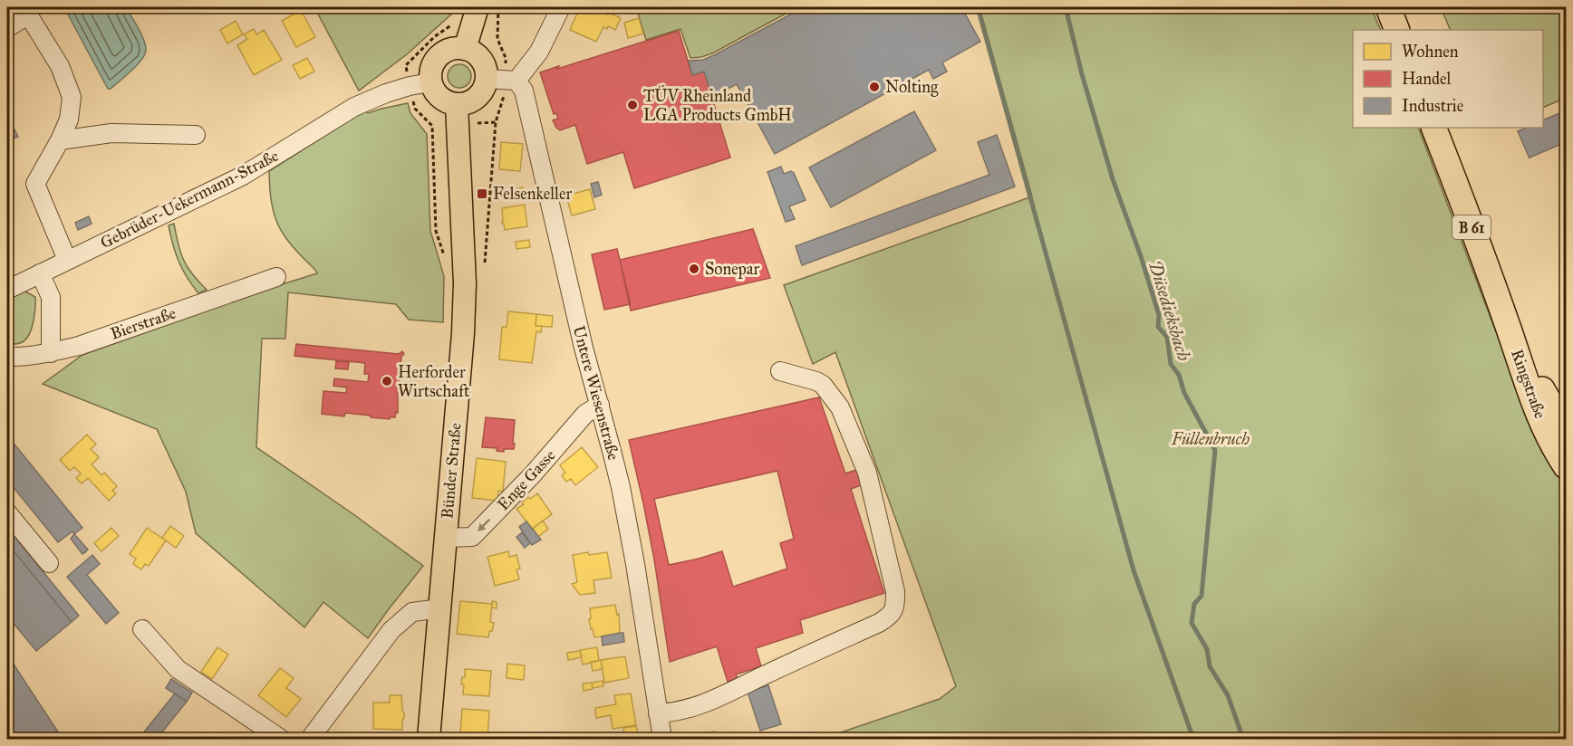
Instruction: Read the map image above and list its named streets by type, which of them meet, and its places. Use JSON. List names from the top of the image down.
{
  "streets": {
    "highway": ["B 61", "Ringstraße"],
    "main road": ["Bünder Straße"],
    "street": [
      "Gebrüder-Uekermann-Straße",
      "Bierstraße",
      "Untere Wiesenstraße",
      "Enge Gasse"
    ]
  },
  "crossings": [
    ["Untere Wiesenstraße", "Enge Gasse"],
    ["Bünder Straße", "Enge Gasse"]
  ],
  "one_way": ["Enge Gasse"],
  "water": ["Düsedieksbach"],
  "parks": ["Füllenbruch"],
  "places": {
    "other": [
      "Nolting",
      "TÜV Rheinland LGA Products GmbH",
      "Sonepar",
      "Herforder Wirtschaft"
    ],
    "transit": ["Felsenkeller"]
  },
  "legend": ["Wohnen", "Handel", "Industrie"]
}
